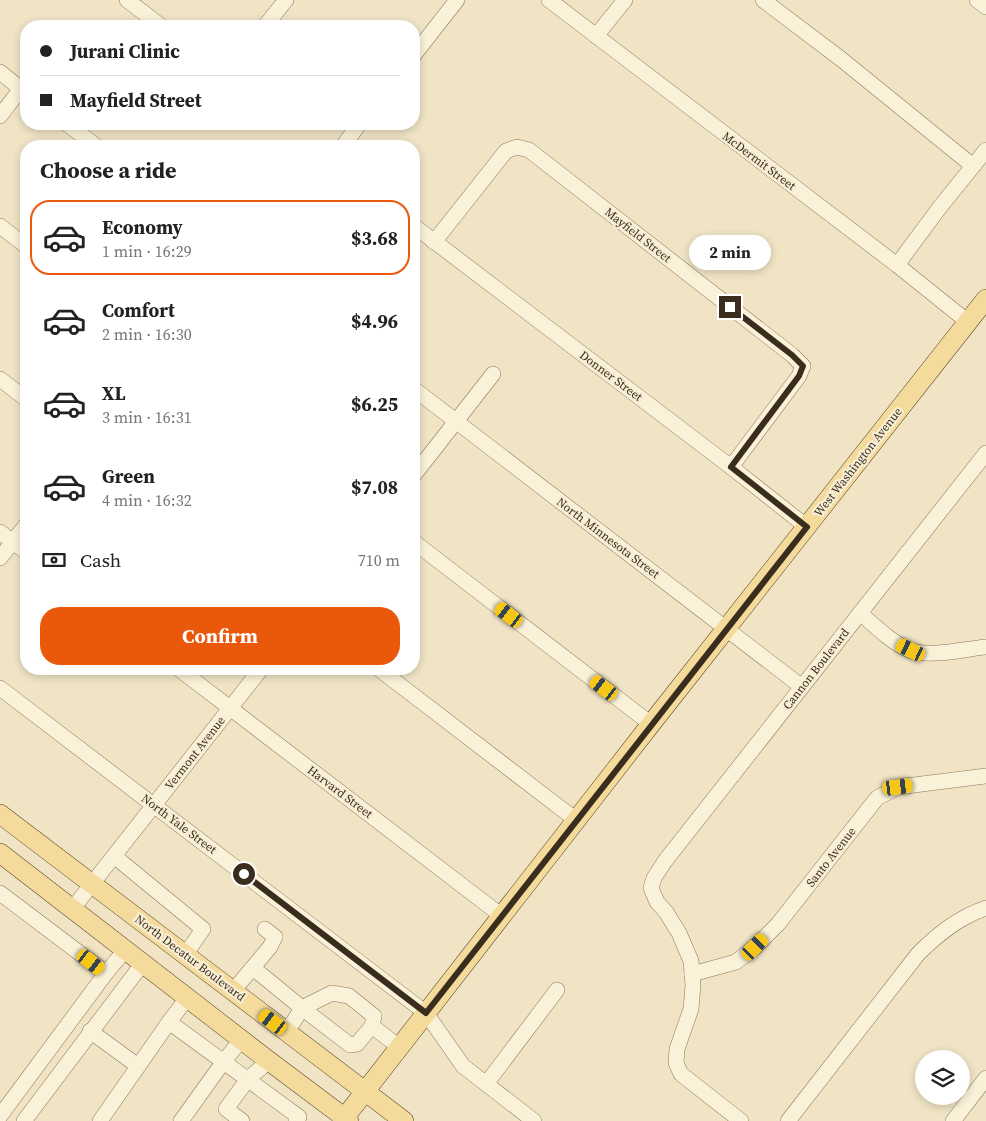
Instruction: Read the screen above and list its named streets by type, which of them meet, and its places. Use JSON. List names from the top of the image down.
{
  "streets": {
    "main road": ["West Washington Avenue", "North Decatur Boulevard"],
    "street": [
      "McDermit Street",
      "Mayfield Street",
      "Donner Street",
      "North Minnesota Street",
      "Cannon Boulevard",
      "Vermont Avenue",
      "Harvard Street",
      "North Yale Street",
      "Santo Avenue"
    ]
  },
  "crossings": [
    ["McDermit Street", "West Washington Avenue"],
    ["Mayfield Street", "Donner Street"],
    ["Donner Street", "West Washington Avenue"],
    ["West Washington Avenue", "North Minnesota Street"],
    ["West Washington Avenue", "Harvard Street"],
    ["West Washington Avenue", "North Yale Street"],
    ["West Washington Avenue", "North Decatur Boulevard"],
    ["North Minnesota Street", "Cannon Boulevard"],
    ["Cannon Boulevard", "Santo Avenue"],
    ["Vermont Avenue", "Harvard Street"],
    ["Vermont Avenue", "North Yale Street"],
    ["Vermont Avenue", "North Decatur Boulevard"]
  ],
  "page": {
    "banner": ["Jurani Clinic", "Mayfield Street"],
    "heading": "Choose a ride",
    "list": [
      {
        "name": "Economy",
        "note": "1 min · 16:29",
        "value": "$3.68"
      },
      {
        "name": "Comfort",
        "note": "2 min · 16:30",
        "value": "$4.96"
      },
      {
        "name": "XL",
        "note": "3 min · 16:31",
        "value": "$6.25"
      },
      {
        "name": "Green",
        "note": "4 min · 16:32",
        "value": "$7.08"
      }
    ],
    "bubble": "2 min",
    "pay": ["Cash", "710 m"],
    "buttons": "Confirm"
  }
}
